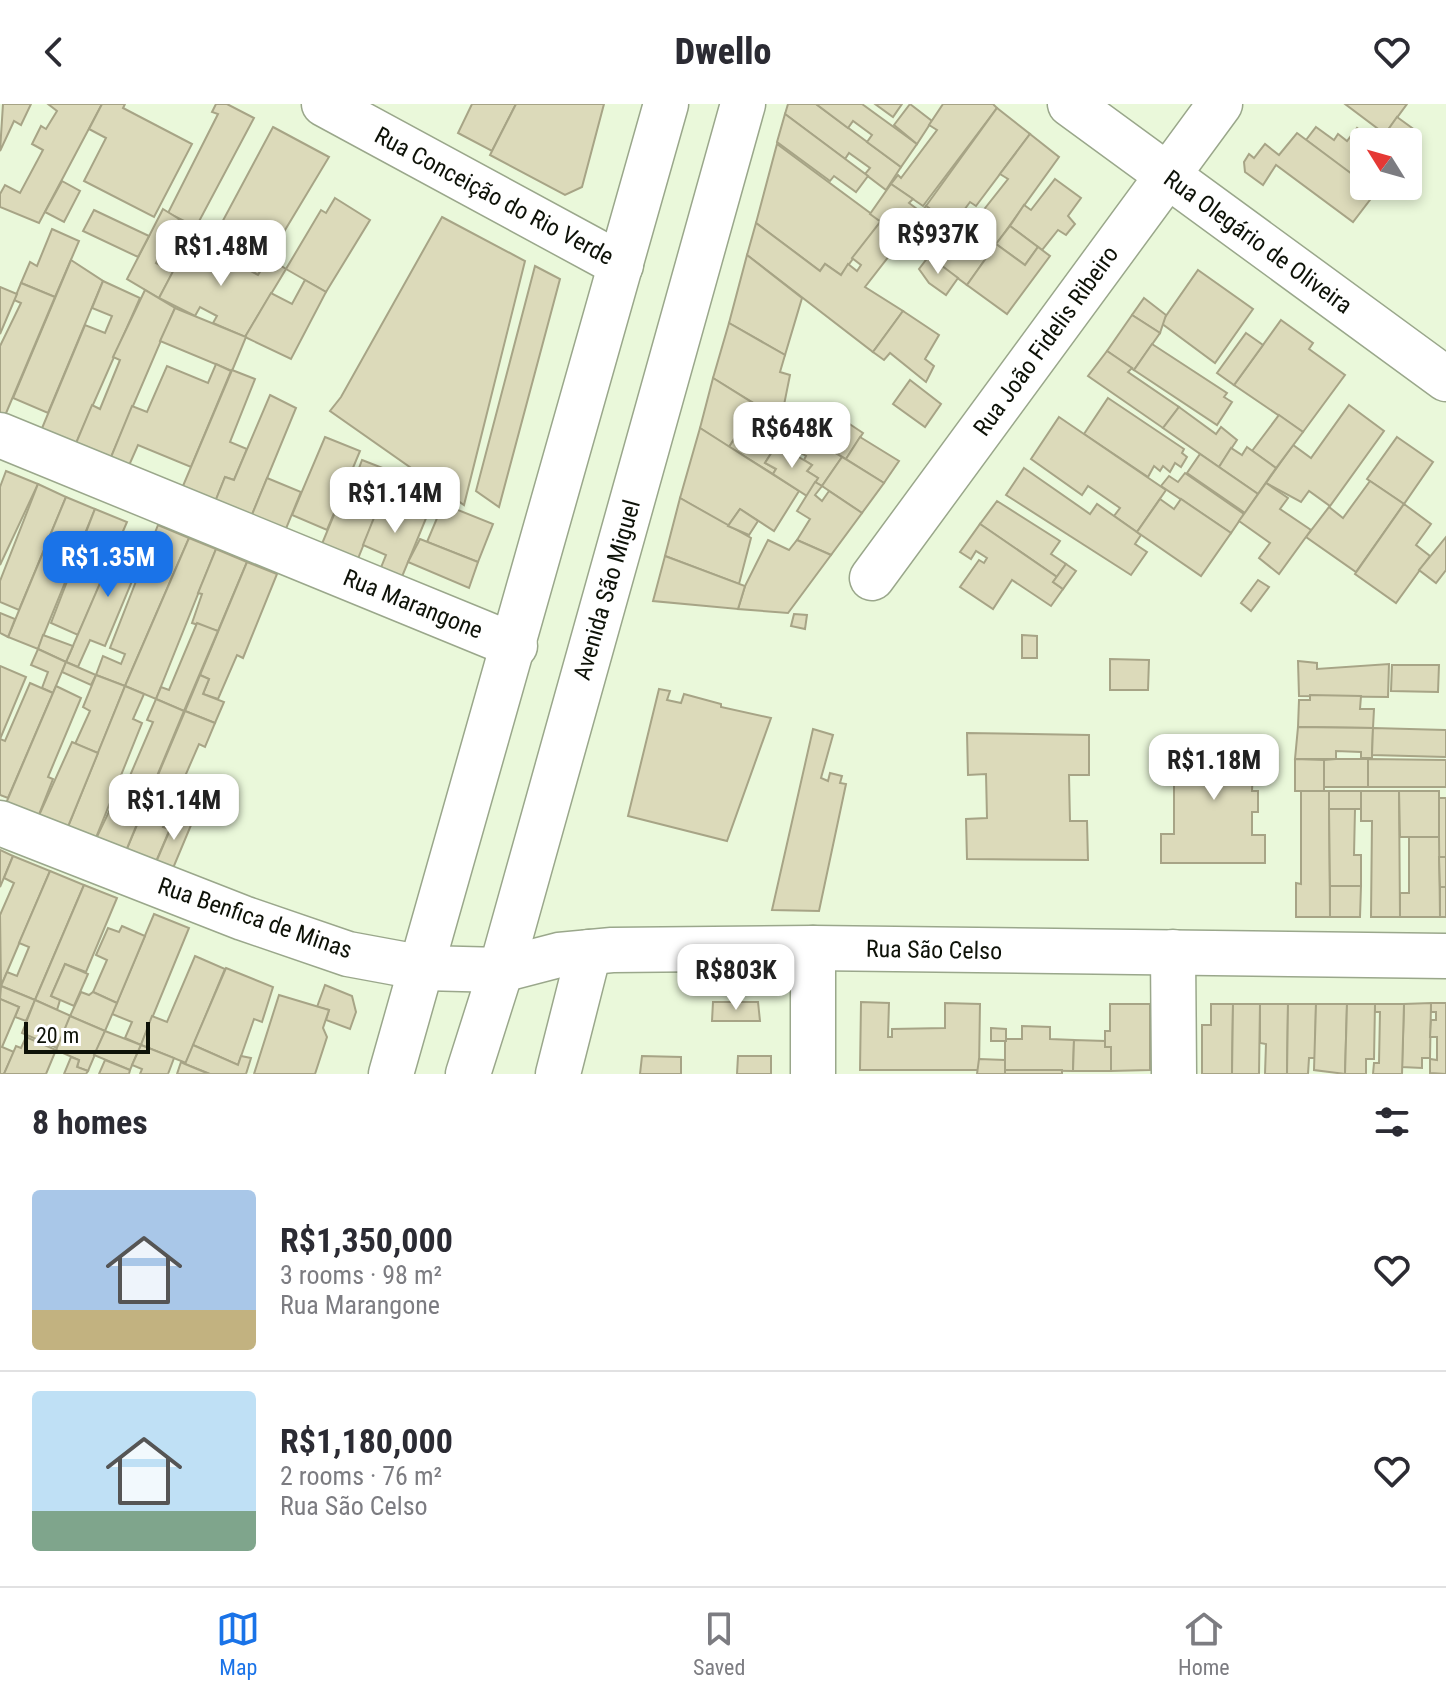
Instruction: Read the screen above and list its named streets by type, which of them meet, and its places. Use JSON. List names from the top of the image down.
{
  "streets": {
    "street": [
      "Rua Conceição do Rio Verde",
      "Rua Olegário de Oliveira",
      "Rua João Fidelis Ribeiro",
      "Avenida São Miguel",
      "Rua Marangone",
      "Rua Benfica de Minas",
      "Rua São Celso"
    ]
  },
  "crossings": [
    ["Rua Olegário de Oliveira", "Rua João Fidelis Ribeiro"],
    ["Avenida São Miguel", "Rua São Celso"],
    ["Rua Benfica de Minas", "Rua São Celso"]
  ],
  "scale_bar": "20 m",
  "north": "top left",
  "page": {
    "header": "Dwello",
    "price": [
      "R$937K",
      "R$1.48M",
      "R$648K",
      "R$1.14M",
      "R$1.35M",
      "R$1.18M",
      "R$1.14M",
      "R$803K"
    ],
    "scale": "20 m",
    "heading": "8 homes",
    "list": [
      {
        "name": "R$1,350,000",
        "note": "3 rooms · 98 m² · Rua Marangone"
      },
      {
        "name": "R$1,180,000",
        "note": "2 rooms · 76 m² · Rua São Celso"
      }
    ],
    "tabs": ["Map", "Saved", "Home"]
  }
}
